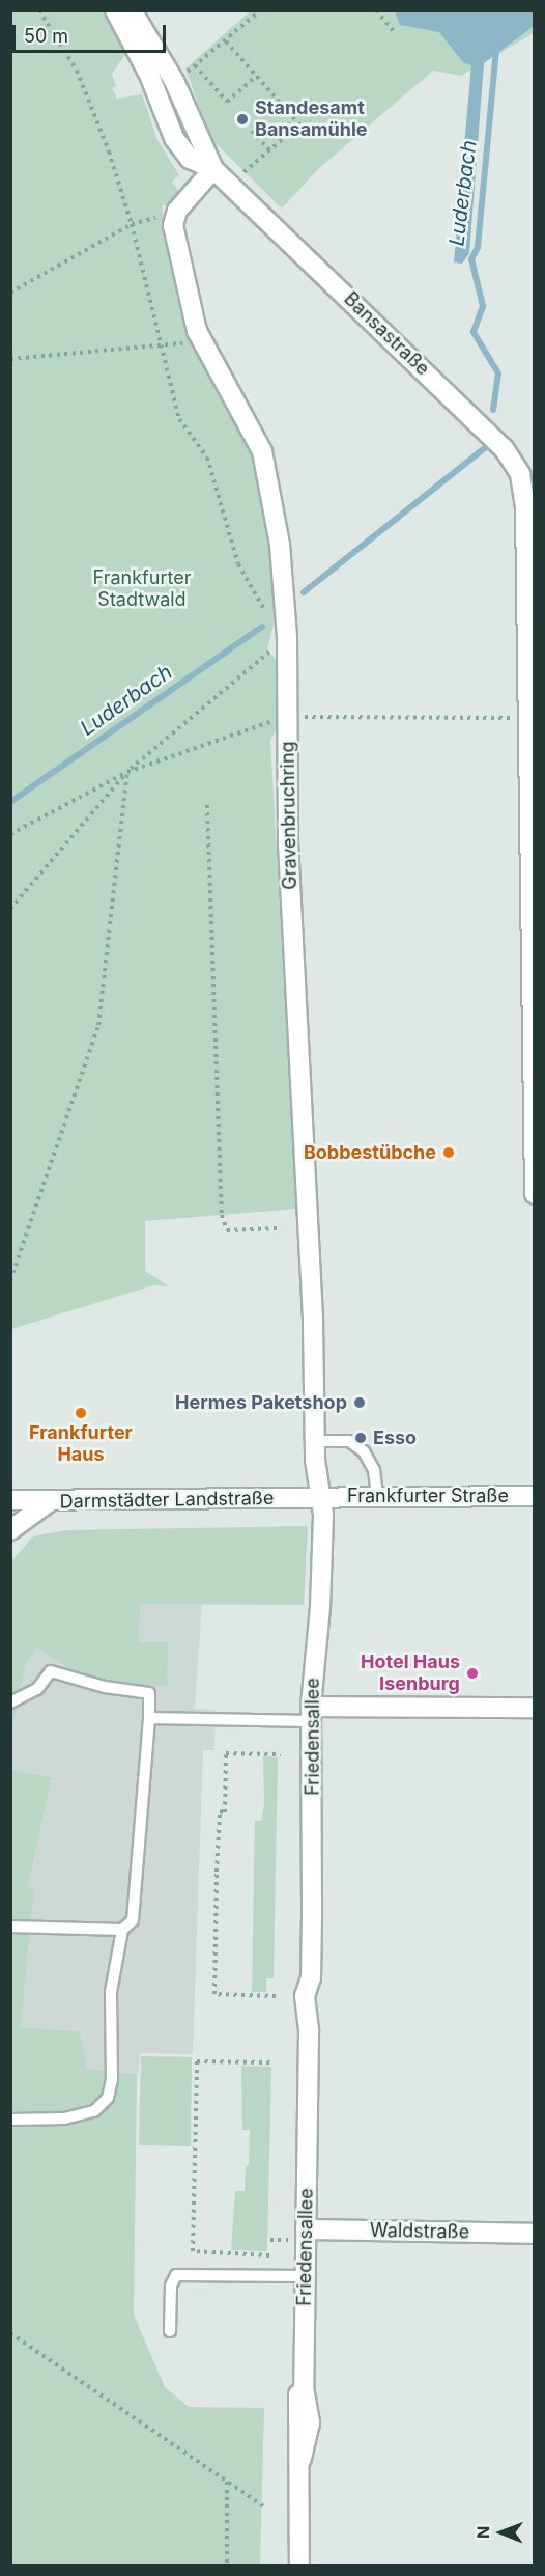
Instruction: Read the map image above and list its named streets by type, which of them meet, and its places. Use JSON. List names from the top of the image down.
{
  "streets": {
    "street": [
      "Bansastraße",
      "Gravenbruchring",
      "Frankfurter Straße",
      "Darmstädter Landstraße",
      "Friedensallee",
      "Waldstraße"
    ]
  },
  "crossings": [
    ["Bansastraße", "Gravenbruchring"],
    ["Gravenbruchring", "Frankfurter Straße"],
    ["Gravenbruchring", "Darmstädter Landstraße"],
    ["Gravenbruchring", "Friedensallee"],
    ["Frankfurter Straße", "Darmstädter Landstraße"],
    ["Frankfurter Straße", "Friedensallee"],
    ["Darmstädter Landstraße", "Friedensallee"],
    ["Friedensallee", "Waldstraße"]
  ],
  "water": ["Luderbach"],
  "parks": ["Frankfurter Stadtwald"],
  "places": [
    "Standesamt Bansamühle",
    "Bobbestübche",
    "Hermes Paketshop",
    "Frankfurter Haus",
    "Esso",
    "Hotel Haus Isenburg"
  ],
  "scale_bar": "50 m",
  "north": "left"
}
